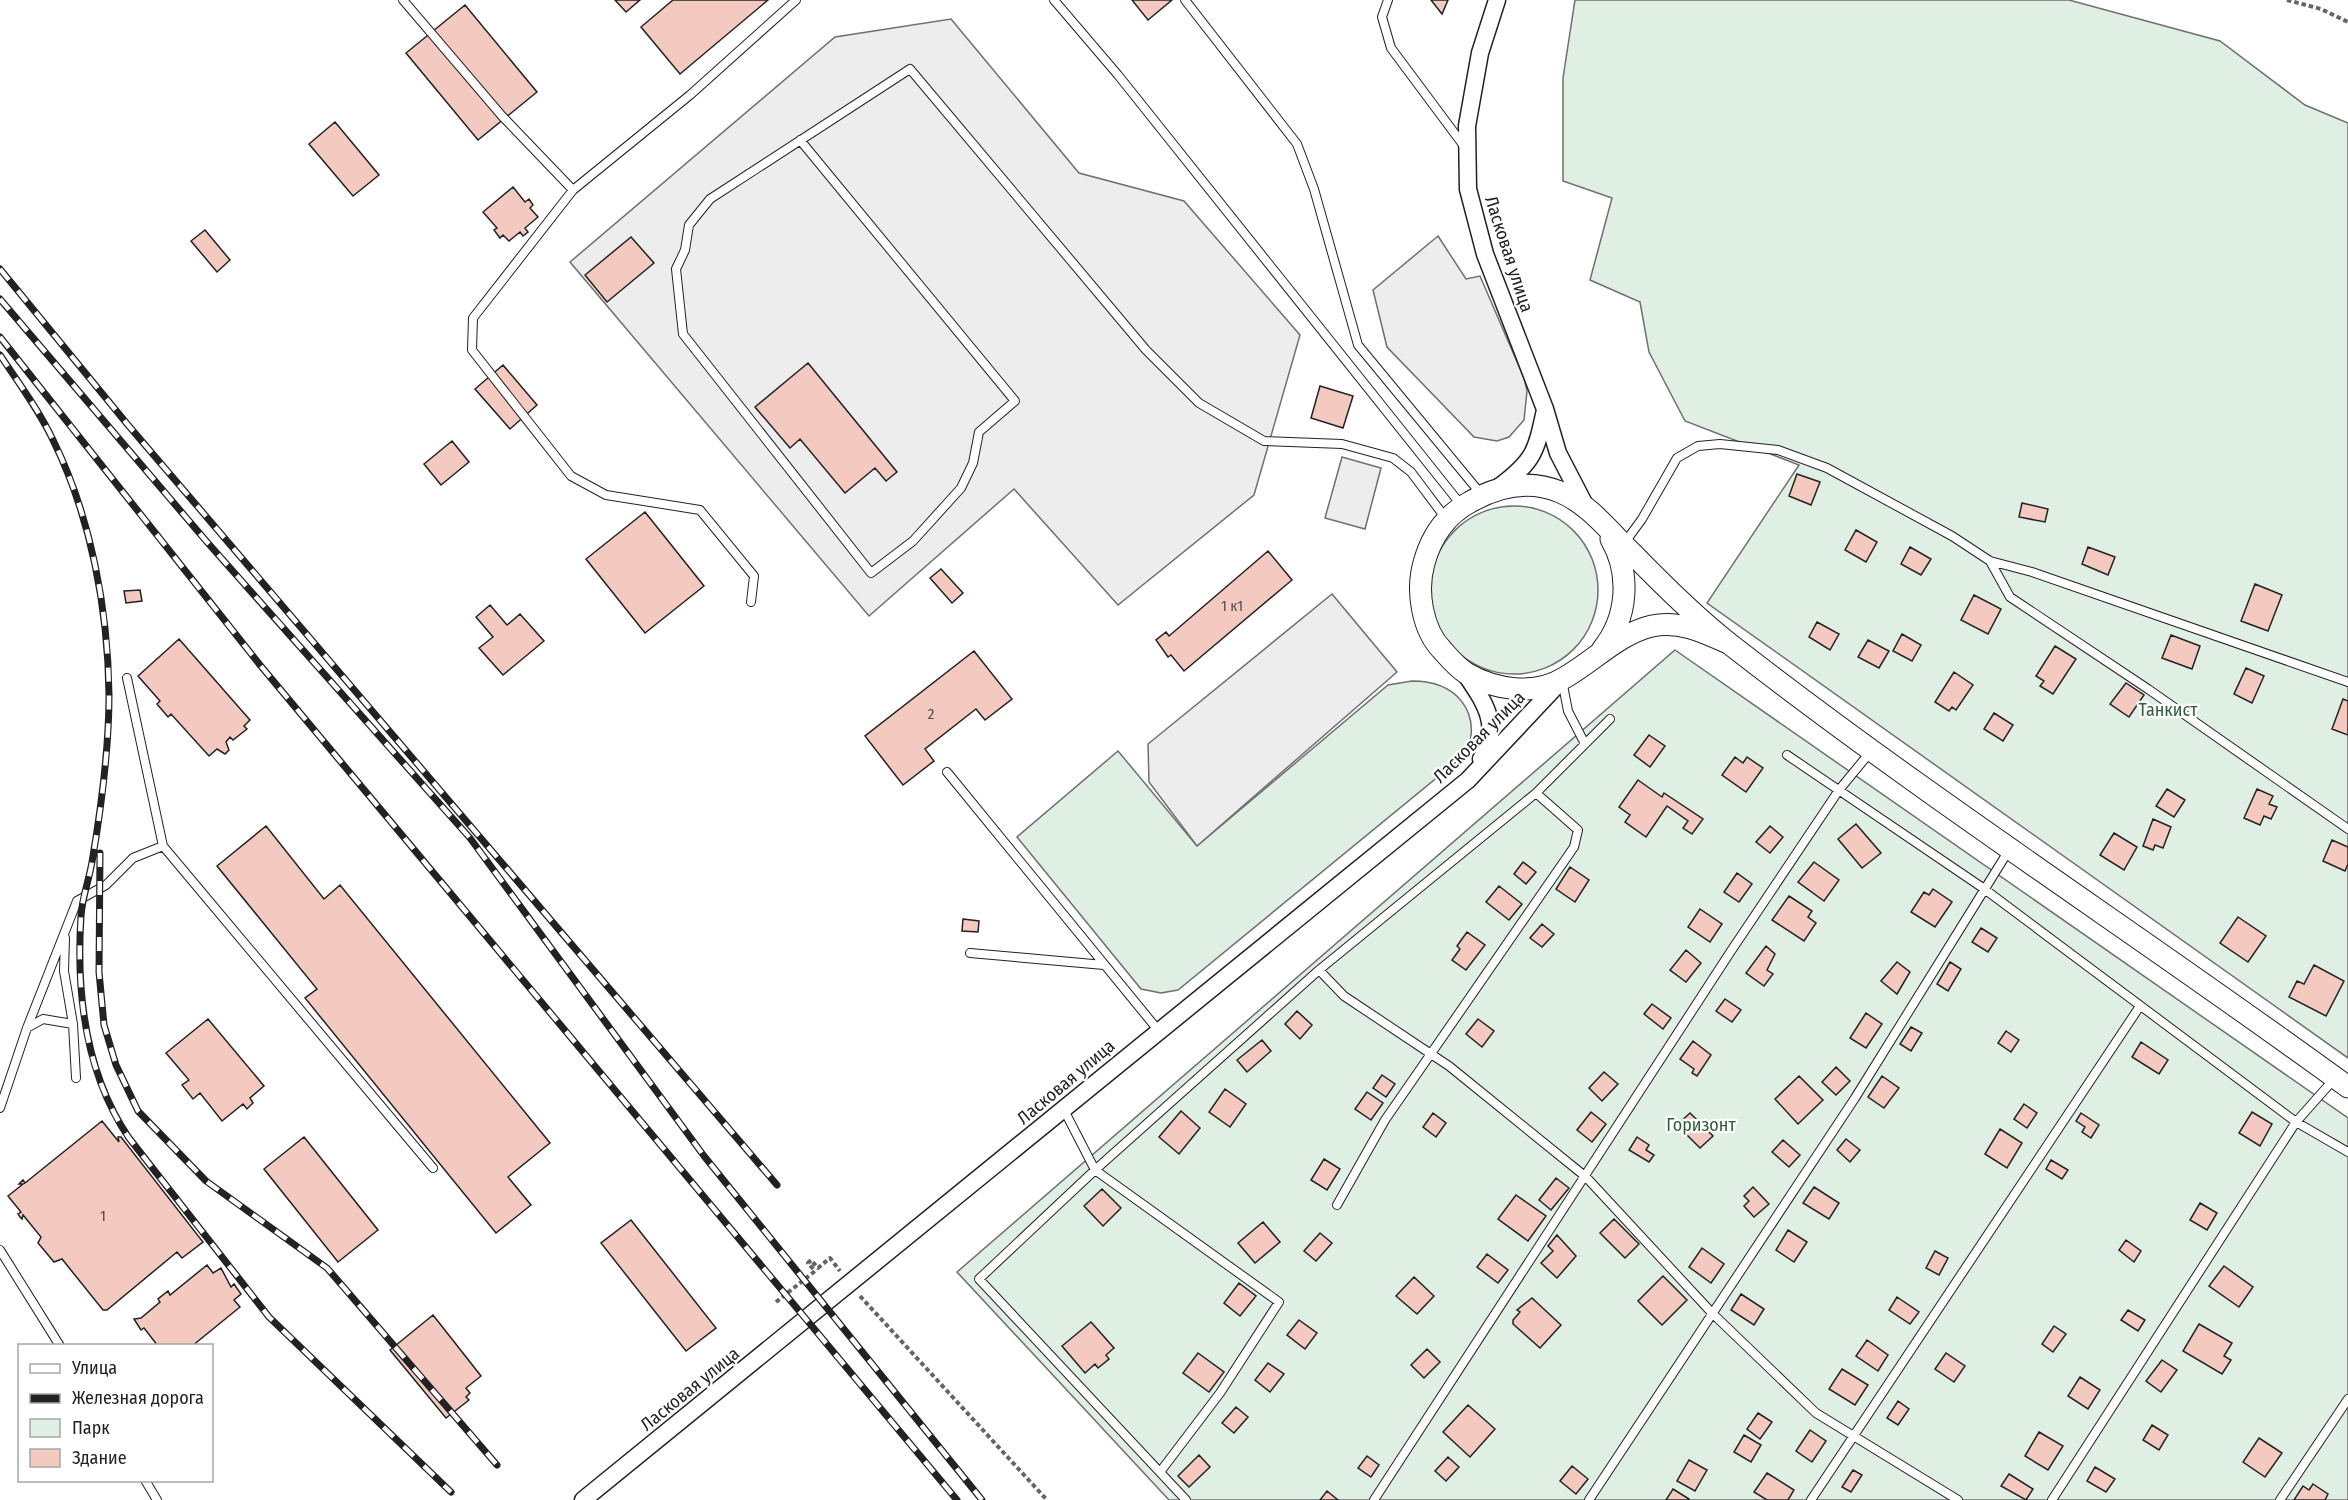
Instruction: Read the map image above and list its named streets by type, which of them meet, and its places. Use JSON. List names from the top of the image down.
{
  "streets": {
    "street": ["Ласковая улица"]
  },
  "parks": ["Танкист", "Горизонт"],
  "house_numbers": ["1 к1", "2", "1"],
  "legend": [
    "Улица",
    "Железная дорога",
    "Парк",
    "Здание"
  ]
}
